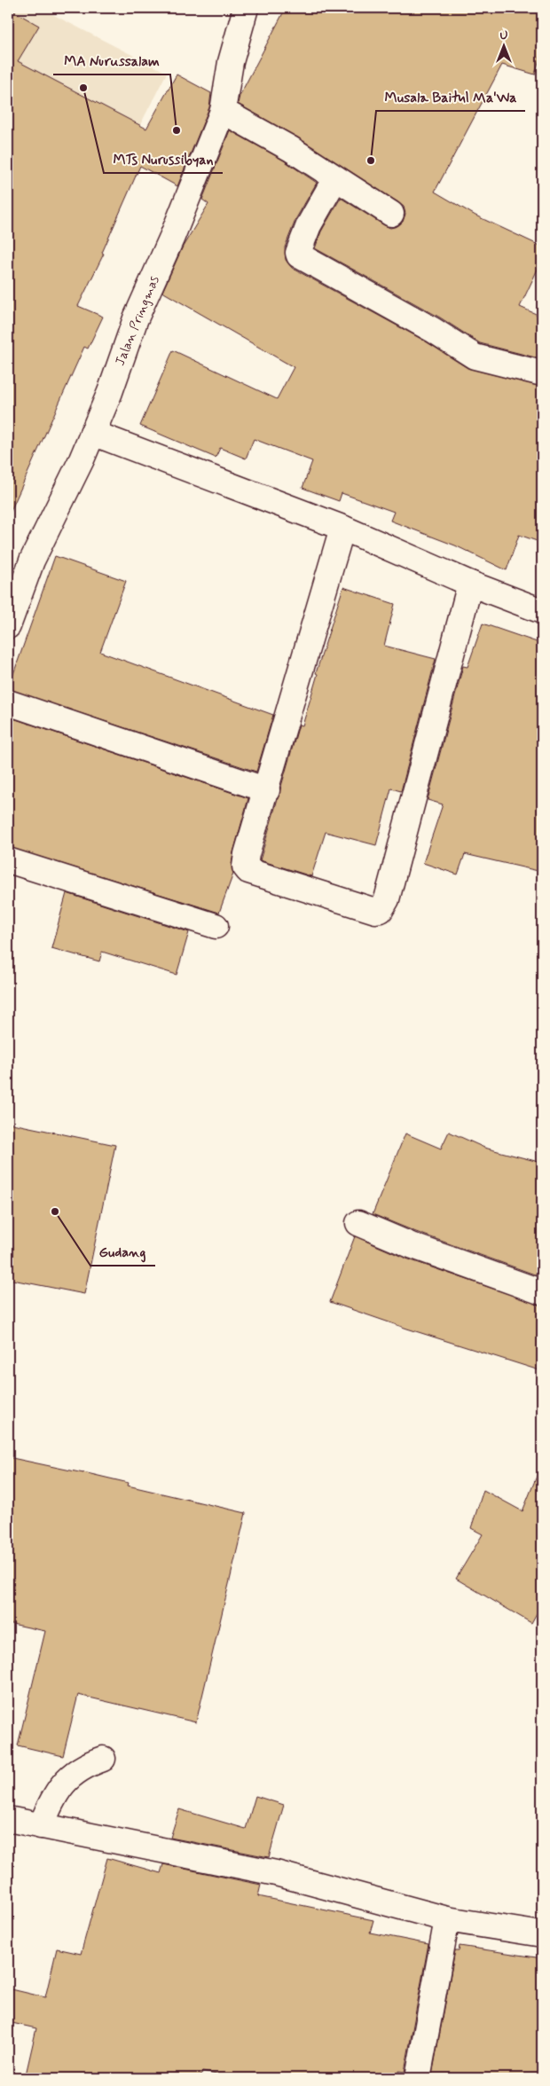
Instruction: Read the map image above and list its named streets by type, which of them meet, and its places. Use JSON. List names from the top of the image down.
{
  "streets": {
    "street": ["Jalan Pringmas"]
  },
  "places": [
    "MTs Nurussibyan",
    "MA Nurussalam",
    "Musala Baitul Ma'Wa",
    "Gudang"
  ],
  "north": "top"
}
